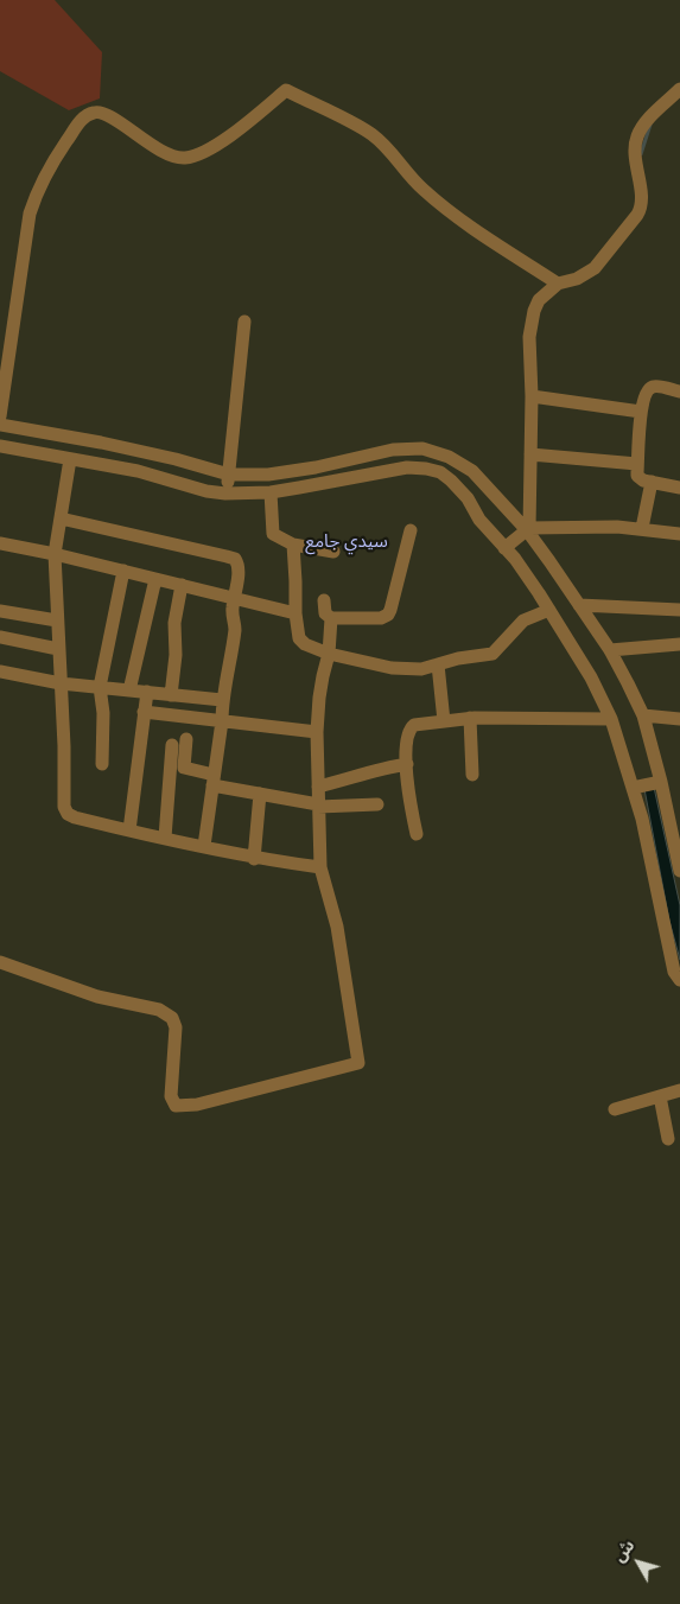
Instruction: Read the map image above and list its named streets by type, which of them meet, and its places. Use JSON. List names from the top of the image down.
{
  "districts": ["سيدي جامع"],
  "north": "top left"
}
